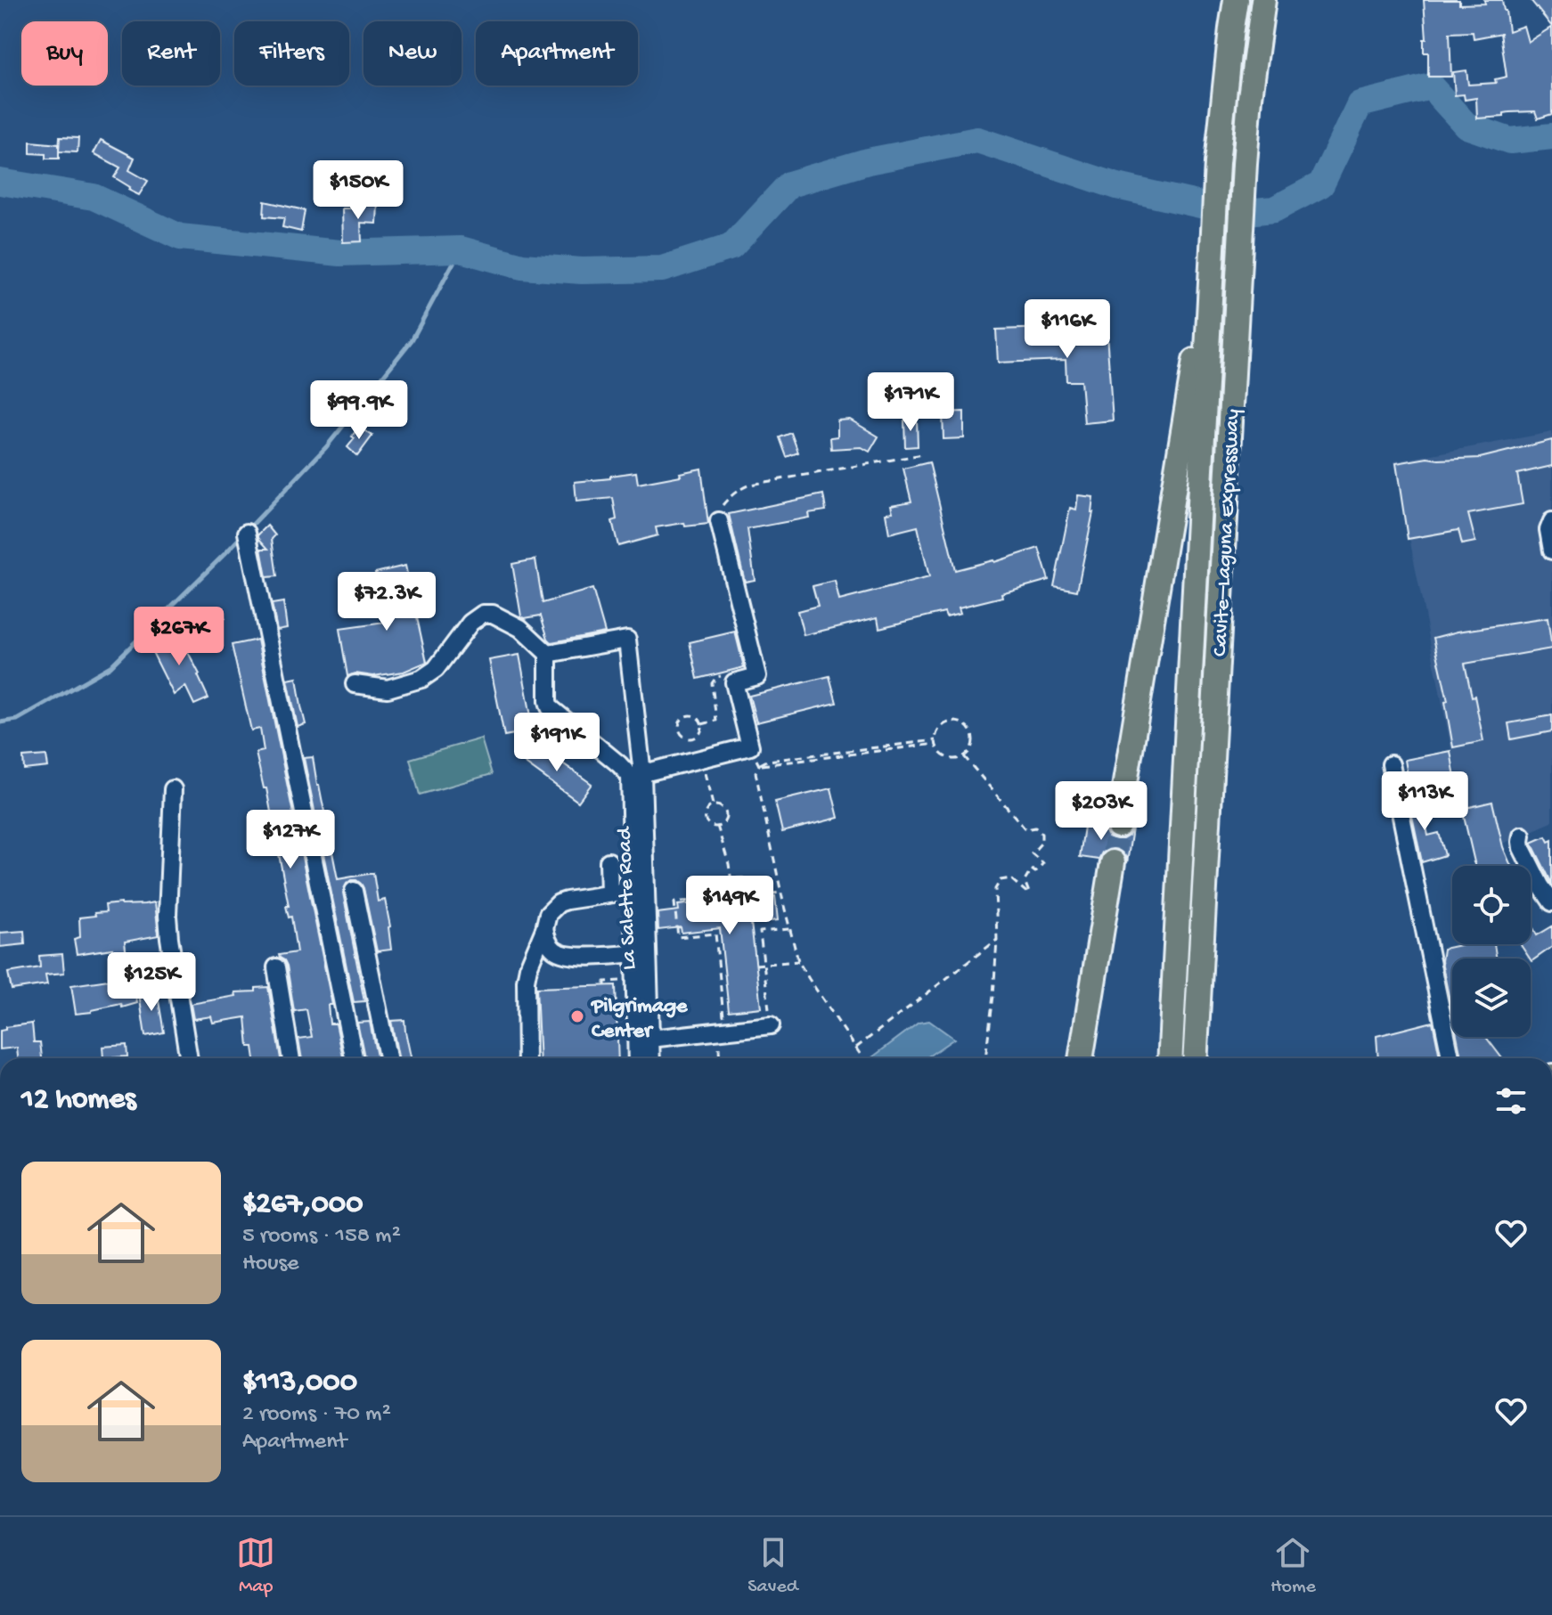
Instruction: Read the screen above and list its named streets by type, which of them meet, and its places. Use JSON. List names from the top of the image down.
{
  "streets": {
    "highway": ["Cavite–Laguna Expressway"],
    "street": ["La Salette Road"]
  },
  "places": ["Pilgrimage Center"],
  "page": {
    "chip": [
      "Buy",
      "Rent",
      "Filters",
      "New",
      "Apartment"
    ],
    "price": [
      "$150K",
      "$116K",
      "$171K",
      "$99.9K",
      "$72.3K",
      "$267K",
      "$191K",
      "$113K",
      "$203K",
      "$127K",
      "$149K",
      "$125K"
    ],
    "heading": "12 homes",
    "list": [
      {
        "name": "$267,000",
        "note": "5 rooms · 158 m² · House"
      },
      {
        "name": "$113,000",
        "note": "2 rooms · 70 m² · Apartment"
      }
    ],
    "tabs": ["Map", "Saved", "Home"]
  }
}
